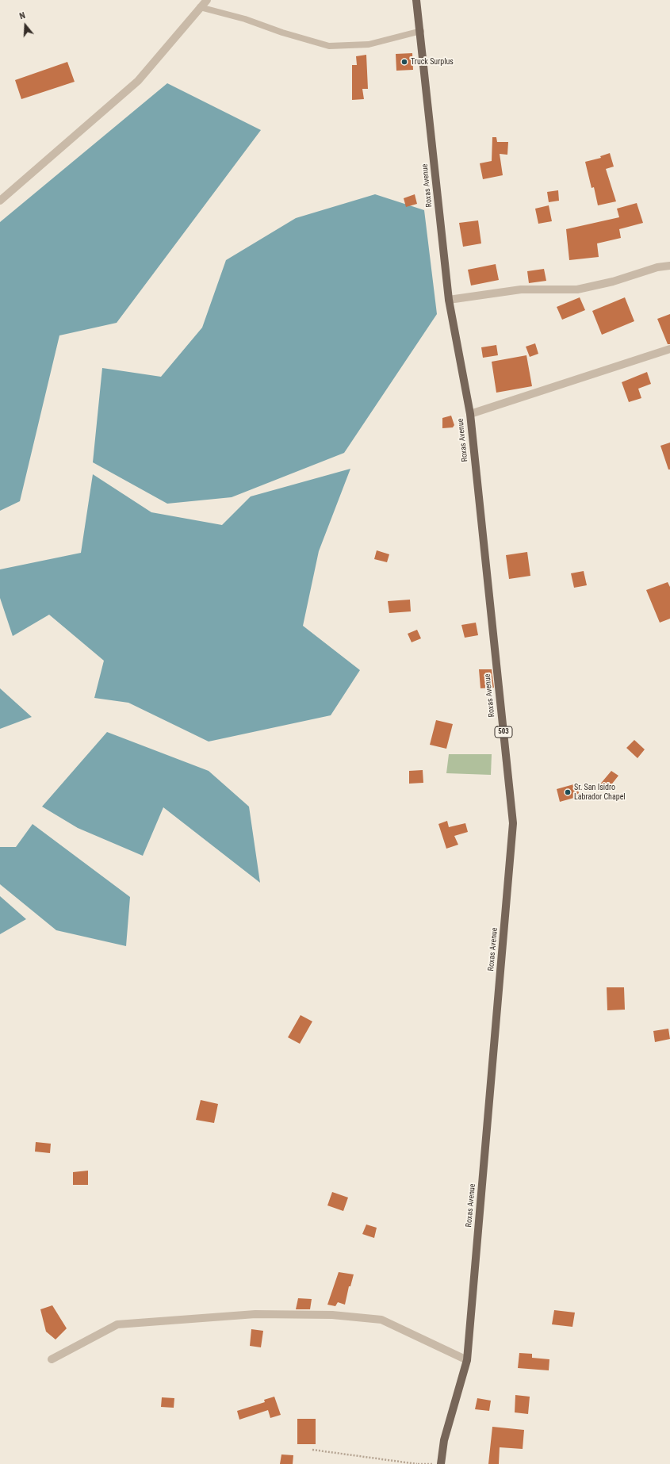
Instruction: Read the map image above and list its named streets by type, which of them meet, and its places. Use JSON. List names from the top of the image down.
{
  "streets": {
    "main road": ["Roxas Avenue", "503"]
  },
  "places": ["Truck Surplus", "Sr. San Isidro Labrador Chapel"],
  "north": "top"
}
